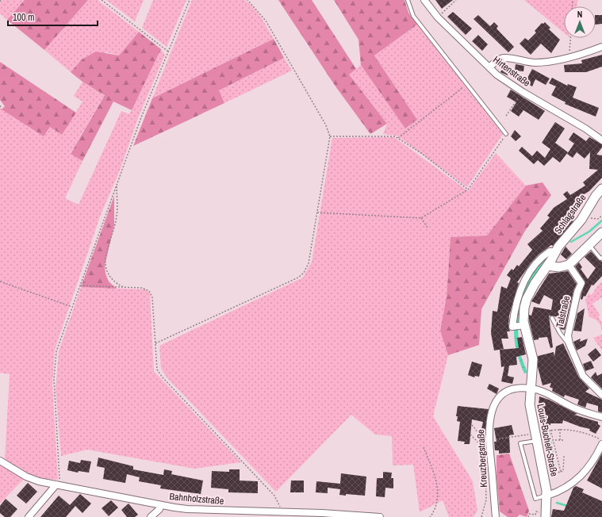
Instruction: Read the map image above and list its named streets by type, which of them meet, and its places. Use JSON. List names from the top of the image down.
{
  "streets": {
    "main road": ["Schlagstraße", "Louis-Buchelt-Straße"],
    "street": [
      "Hirtenstraße",
      "Talstraße",
      "Kreuzbergstraße",
      "Bahnholzstraße"
    ]
  },
  "crossings": [
    ["Schlagstraße", "Louis-Buchelt-Straße"],
    ["Louis-Buchelt-Straße", "Kreuzbergstraße"]
  ],
  "scale_bar": "100 m",
  "north": "top"
}
